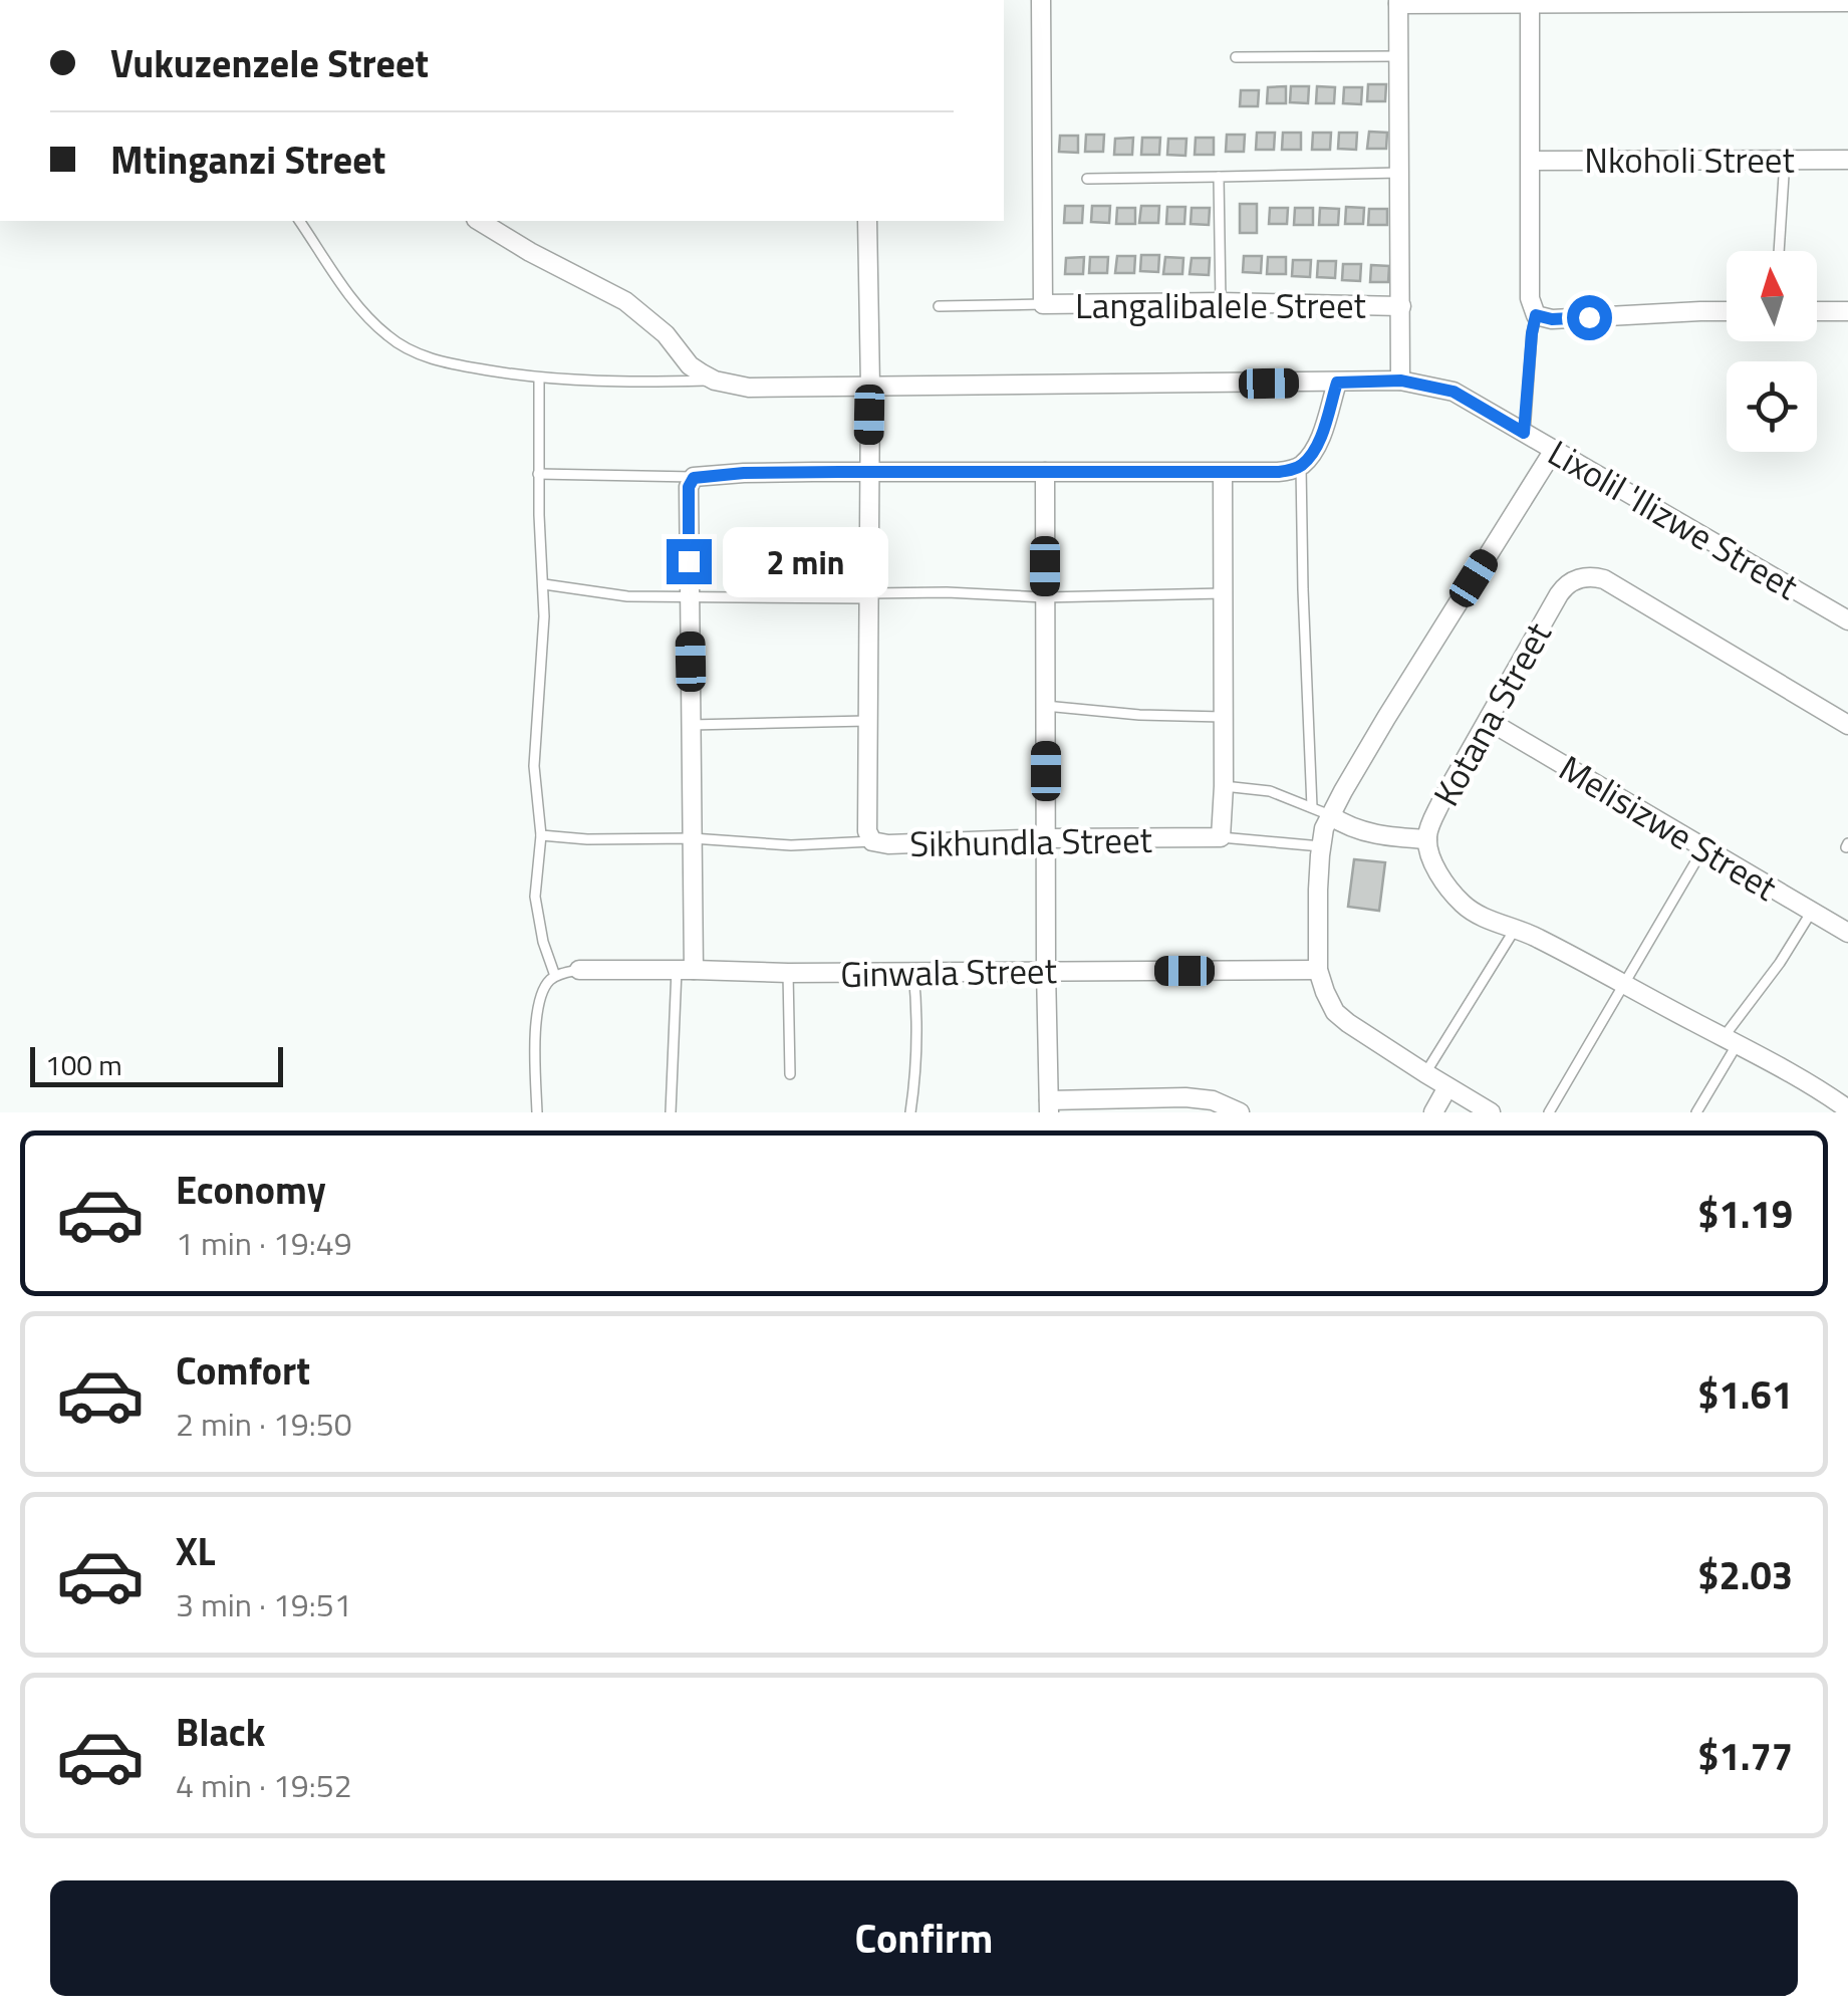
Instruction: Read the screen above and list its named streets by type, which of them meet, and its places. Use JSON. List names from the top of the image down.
{
  "streets": {
    "street": [
      "Nkoholi Street",
      "Langalibalele Street",
      "Lixolil 'Ilizwe Street",
      "Kotana Street",
      "Melisizwe Street",
      "Sikhundla Street",
      "Ginwala Street"
    ]
  },
  "crossings": [
    ["Lixolil 'Ilizwe Street", "Sikhundla Street"],
    ["Kotana Street", "Melisizwe Street"]
  ],
  "scale_bar": "100 m",
  "north": "top",
  "page": {
    "banner": ["Vukuzenzele Street", "Mtinganzi Street"],
    "bubble": "2 min",
    "scale": "100 m",
    "list": [
      {
        "name": "Economy",
        "note": "1 min · 19:49",
        "value": "$1.19"
      },
      {
        "name": "Comfort",
        "note": "2 min · 19:50",
        "value": "$1.61"
      },
      {
        "name": "XL",
        "note": "3 min · 19:51",
        "value": "$2.03"
      },
      {
        "name": "Black",
        "note": "4 min · 19:52",
        "value": "$1.77"
      }
    ],
    "buttons": "Confirm"
  }
}
